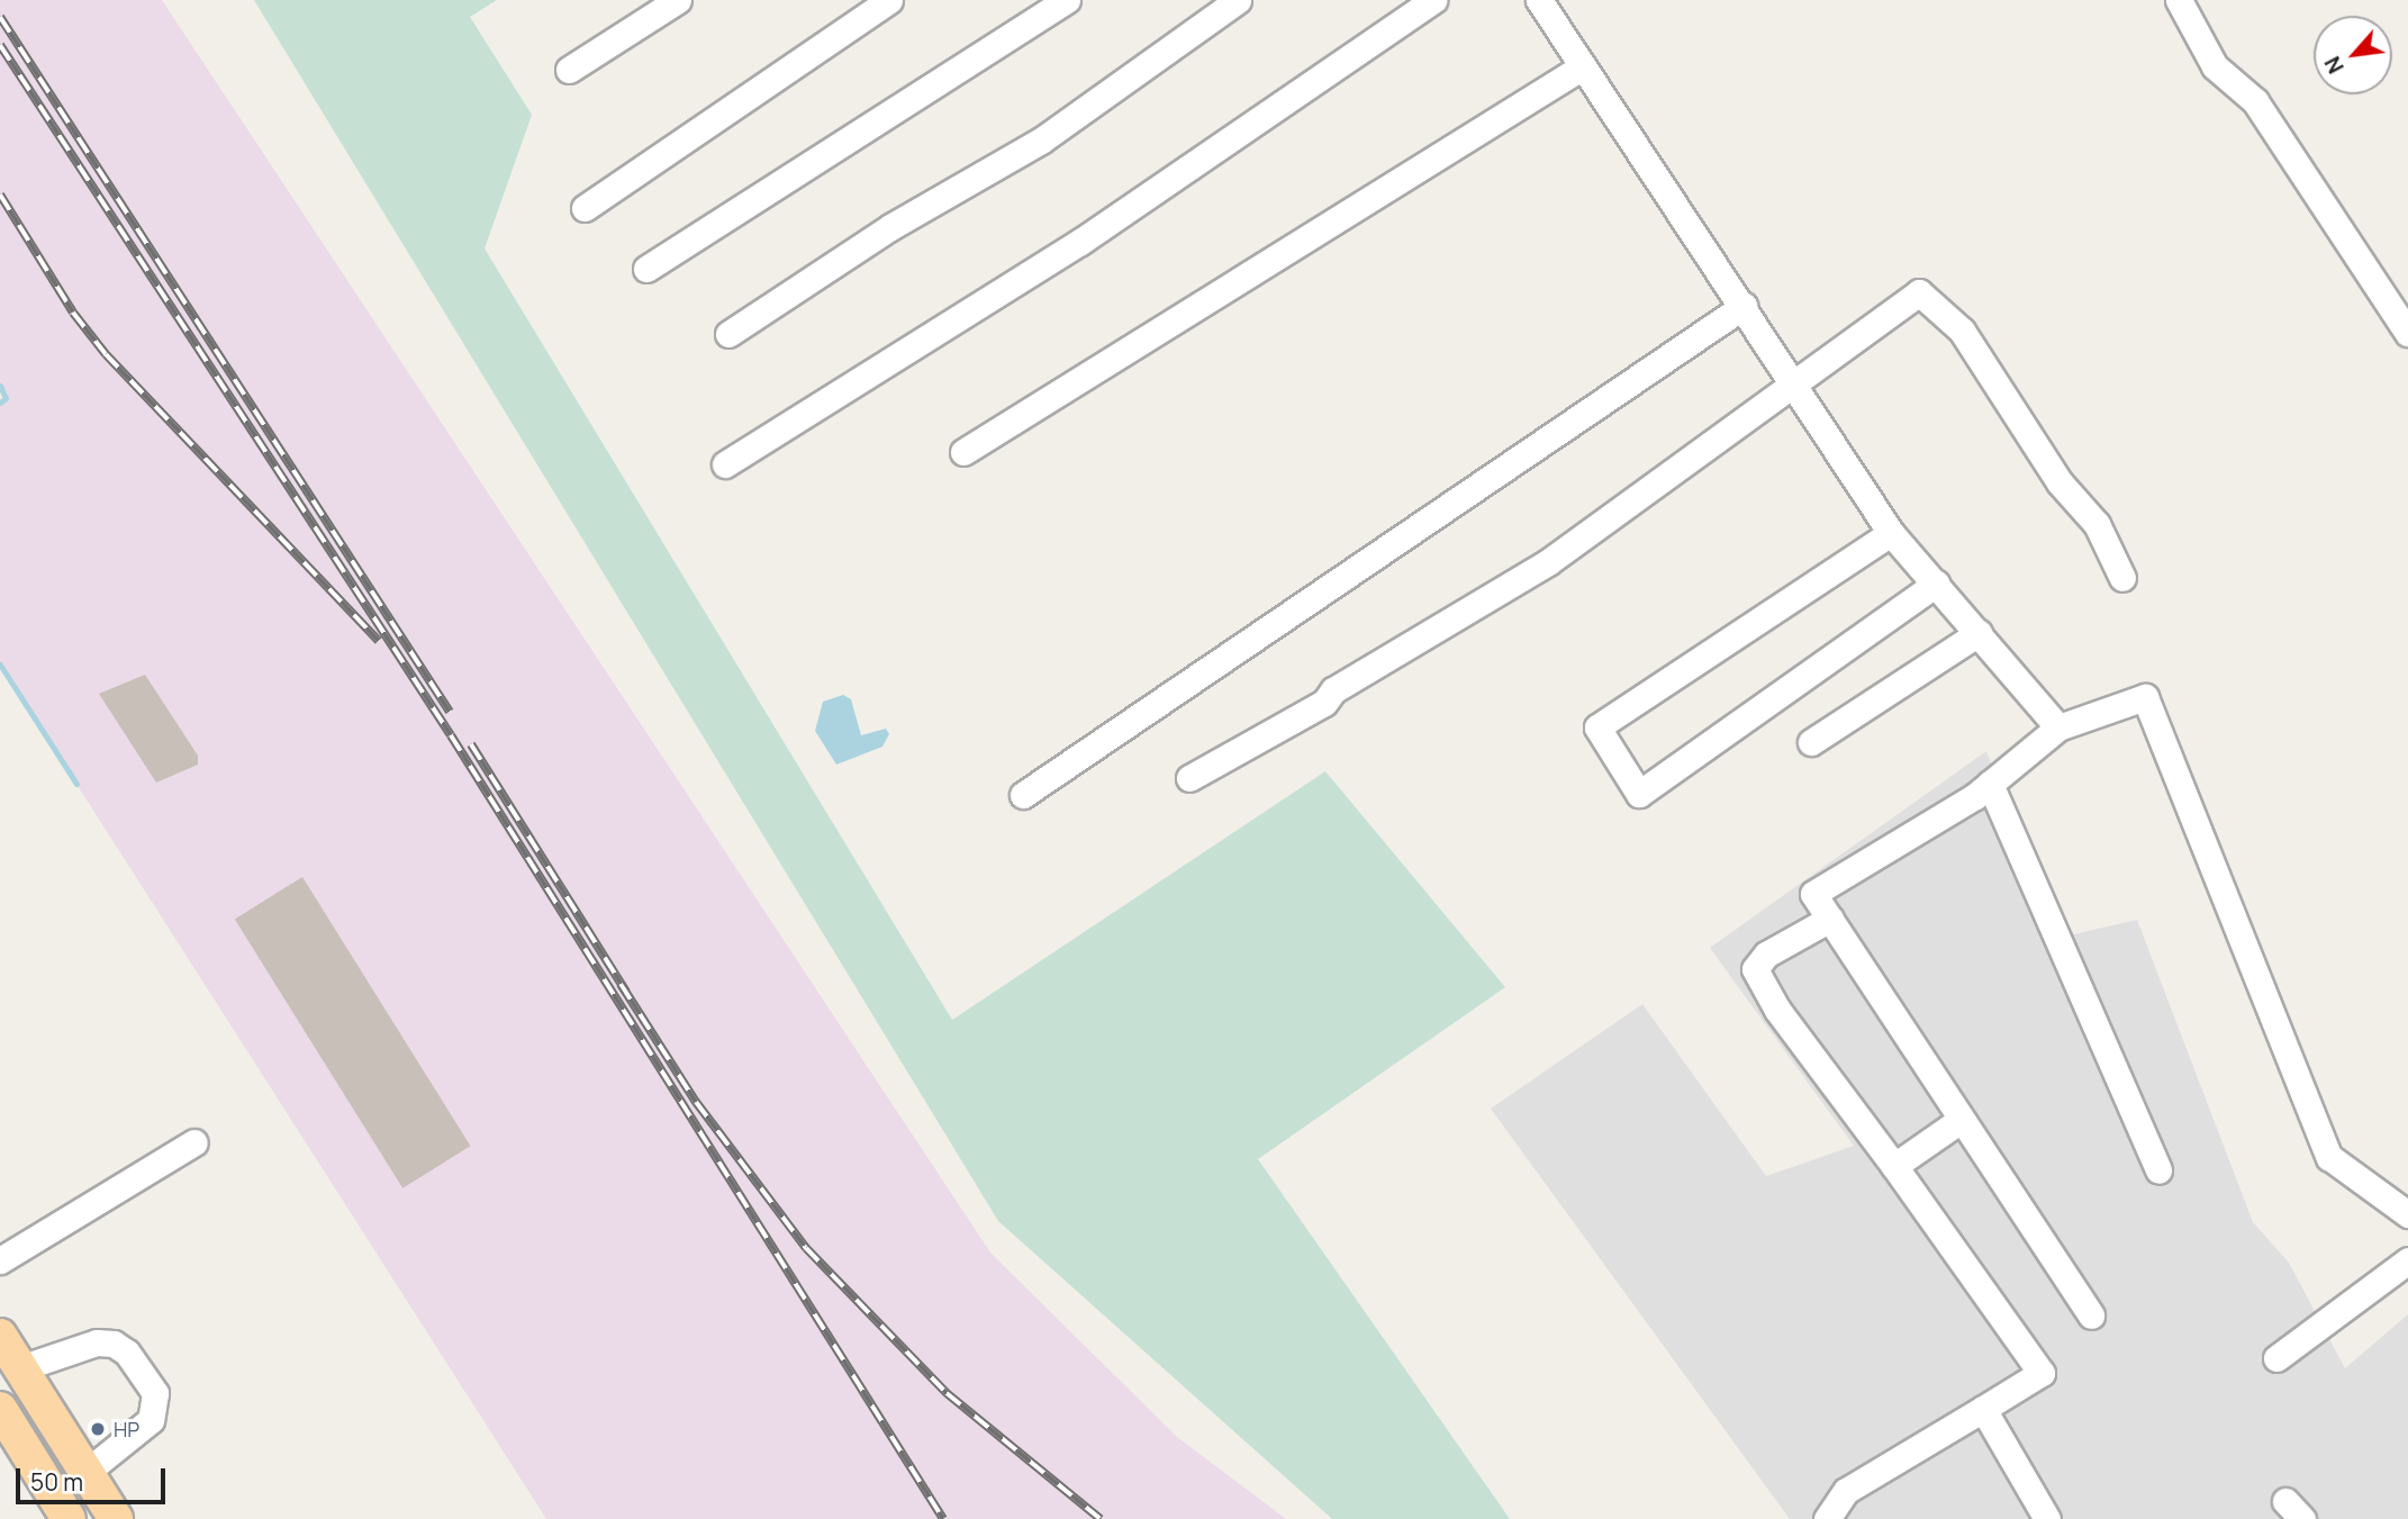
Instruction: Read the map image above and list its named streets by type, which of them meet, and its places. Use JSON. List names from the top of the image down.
{
  "places": ["HP"],
  "scale_bar": "50 m",
  "north": "bottom left"
}
